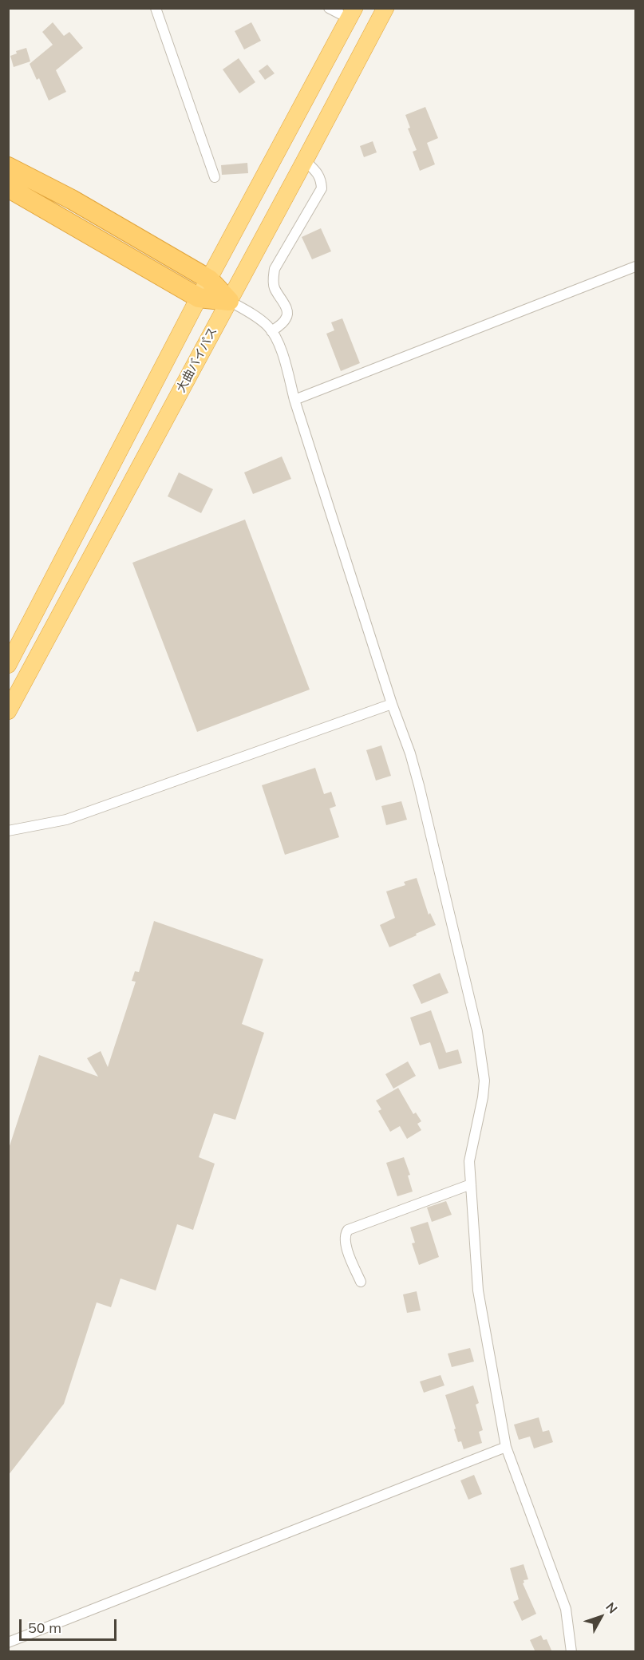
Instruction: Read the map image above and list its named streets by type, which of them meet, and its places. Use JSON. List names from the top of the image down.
{
  "streets": {
    "highway": ["大曲バイパス"]
  },
  "scale_bar": "50 m",
  "north": "top right"
}
